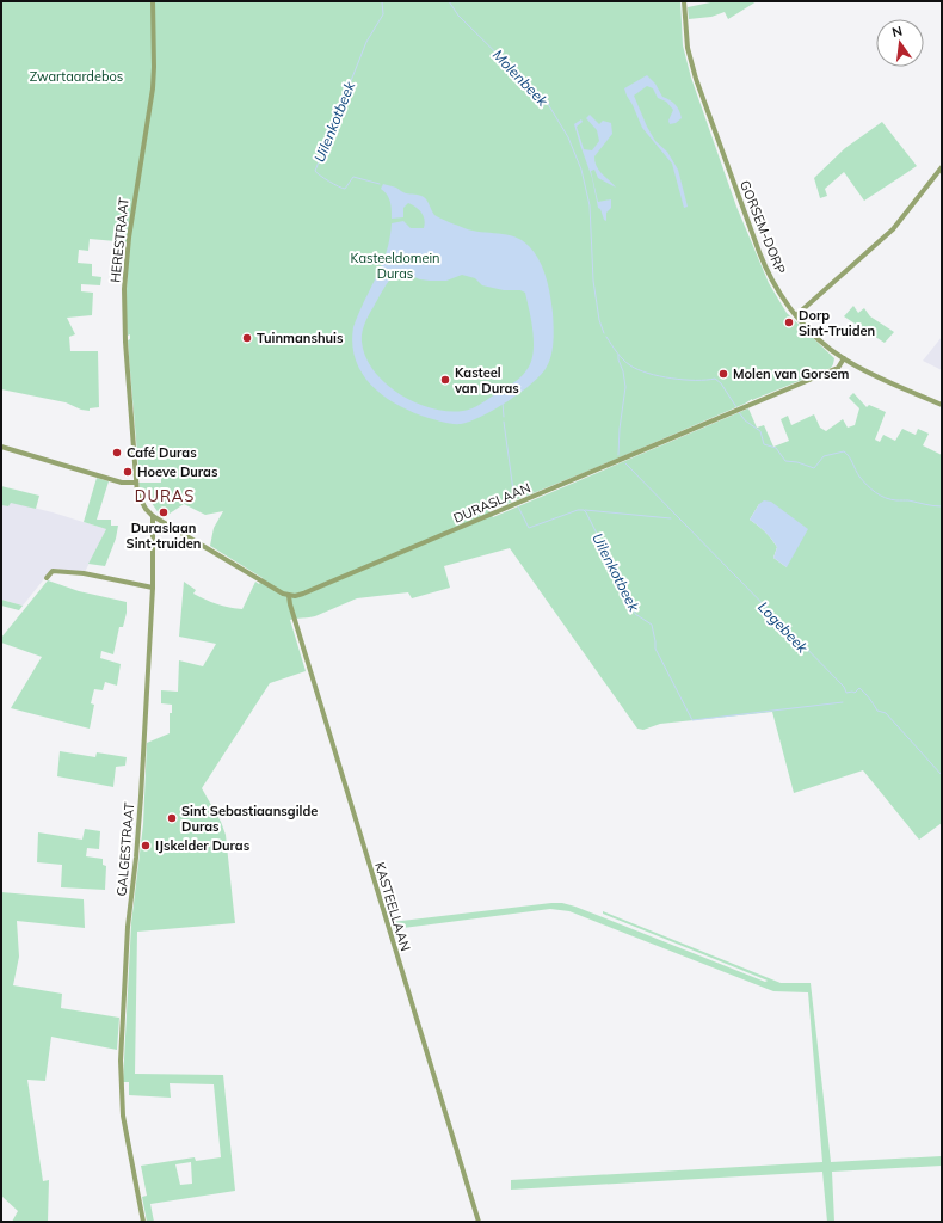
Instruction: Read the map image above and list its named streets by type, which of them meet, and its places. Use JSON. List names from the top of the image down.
{
  "streets": {
    "street": [
      "GORSEM-DORP",
      "HERESTRAAT",
      "DURASLAAN",
      "GALGESTRAAT",
      "KASTEELLAAN"
    ]
  },
  "crossings": [
    ["GORSEM-DORP", "DURASLAAN"],
    ["DURASLAAN", "KASTEELLAAN"]
  ],
  "districts": ["DURAS"],
  "water": ["Molenbeek", "Uilenkotbeek", "Logebeek"],
  "parks": ["Zwartaardebos", "Kasteeldomein Duras"],
  "places": [
    "Dorp Sint-Truiden",
    "Tuinmanshuis",
    "Molen van Gorsem",
    "Kasteel van Duras",
    "Café Duras",
    "Hoeve Duras",
    "Duraslaan Sint-truiden",
    "Sint Sebastiaansgilde Duras",
    "IJskelder Duras"
  ],
  "north": "top"
}
